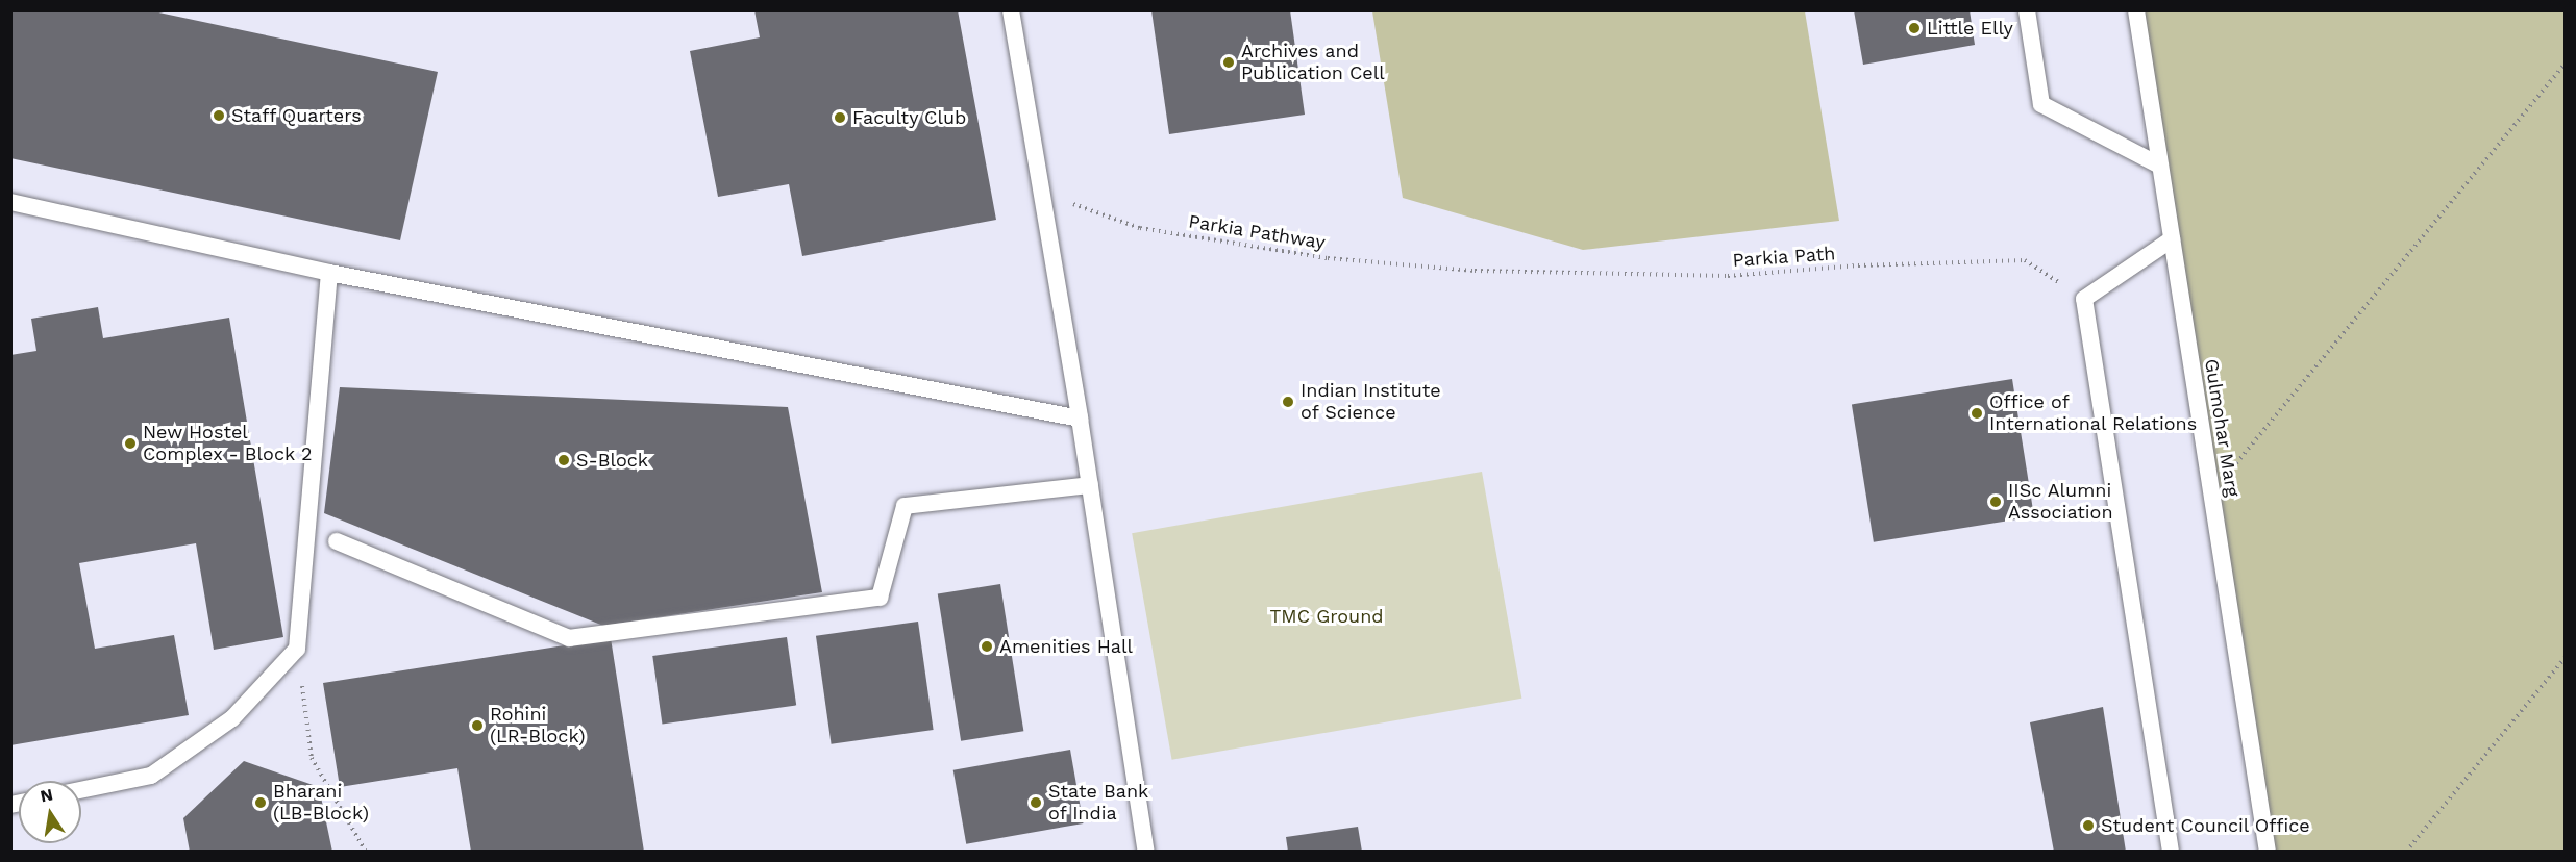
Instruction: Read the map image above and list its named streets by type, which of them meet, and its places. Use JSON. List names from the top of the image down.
{
  "streets": {
    "lane": ["Gulmohar Marg"],
    "path": ["Parkia Pathway", "Parkia Path"]
  },
  "crossings": [
    ["Parkia Pathway", "Parkia Path"]
  ],
  "parks": ["TMC Ground"],
  "places": [
    "Little Elly",
    "Archives and Publication Cell",
    "Staff Quarters",
    "Faculty Club",
    "Indian Institute of Science",
    "Office of International Relations",
    "New Hostel Complex - Block 2",
    "S-Block",
    "IISc Alumni Association",
    "Amenities Hall",
    "Rohini (LR-Block)",
    "Bharani (LB-Block)",
    "State Bank of India",
    "Student Council Office"
  ],
  "north": "top"
}
